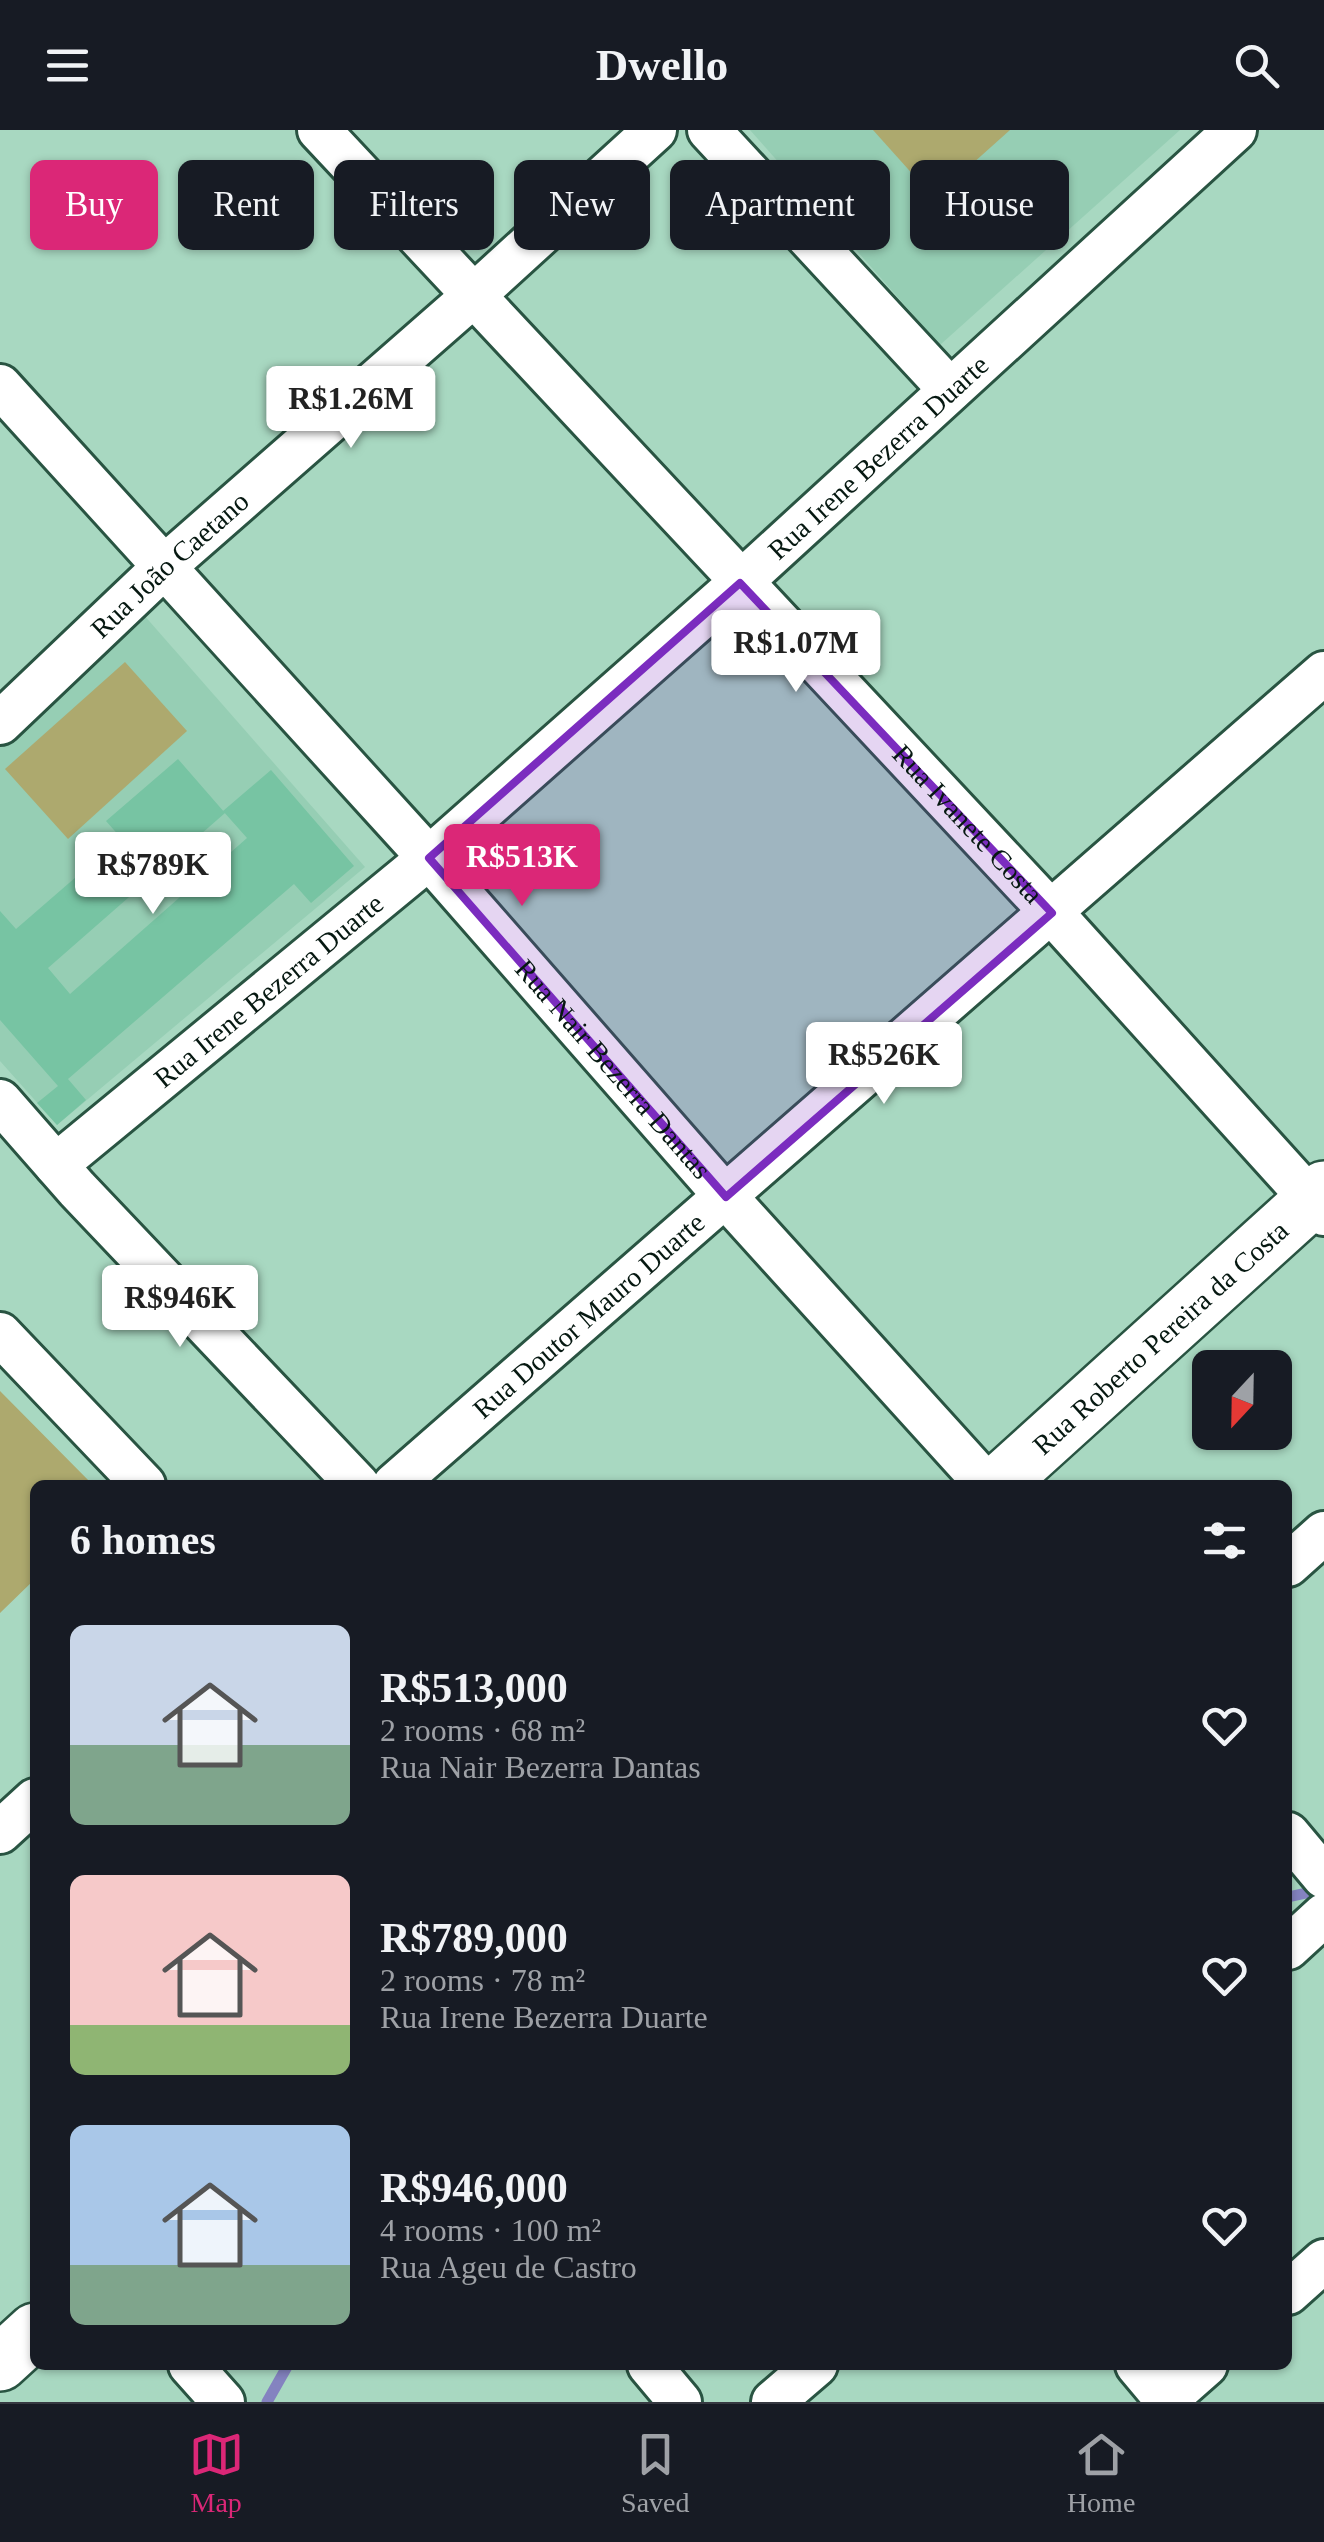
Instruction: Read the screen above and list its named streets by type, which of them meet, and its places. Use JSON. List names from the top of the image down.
{
  "streets": {
    "street": [
      "Rua Irene Bezerra Duarte",
      "Rua João Caetano",
      "Rua Ivanete Costa",
      "Rua Nair Bezerra Dantas",
      "Rua Doutor Mauro Duarte",
      "Rua Roberto Pereira da Costa"
    ]
  },
  "crossings": [
    ["Rua Irene Bezerra Duarte", "Rua Ivanete Costa"],
    ["Rua Irene Bezerra Duarte", "Rua Nair Bezerra Dantas"],
    ["Rua João Caetano", "Rua Ivanete Costa"],
    ["Rua João Caetano", "Rua Nair Bezerra Dantas"],
    ["Rua Ivanete Costa", "Rua Doutor Mauro Duarte"],
    ["Rua Ivanete Costa", "Rua Roberto Pereira da Costa"],
    ["Rua Nair Bezerra Dantas", "Rua Doutor Mauro Duarte"]
  ],
  "north": "bottom",
  "page": {
    "header": "Dwello",
    "chip": [
      "Buy",
      "Rent",
      "Filters",
      "New",
      "Apartment",
      "House"
    ],
    "price": [
      "R$1.26M",
      "R$1.07M",
      "R$513K",
      "R$789K",
      "R$526K",
      "R$946K"
    ],
    "heading": "6 homes",
    "list": [
      {
        "name": "R$513,000",
        "note": "2 rooms · 68 m² · Rua Nair Bezerra Dantas"
      },
      {
        "name": "R$789,000",
        "note": "2 rooms · 78 m² · Rua Irene Bezerra Duarte"
      },
      {
        "name": "R$946,000",
        "note": "4 rooms · 100 m² · Rua Ageu de Castro"
      }
    ],
    "tabs": ["Map", "Saved", "Home"]
  }
}
